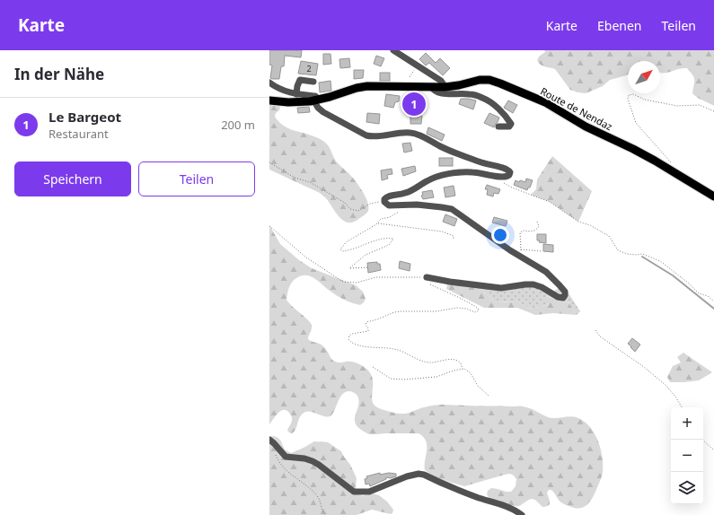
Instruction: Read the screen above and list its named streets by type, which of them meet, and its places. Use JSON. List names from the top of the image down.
{
  "streets": {
    "main road": ["Route de Nendaz"]
  },
  "house_numbers": ["2"],
  "north": "top right",
  "page": {
    "header": "Karte",
    "nav": ["Karte", "Ebenen", "Teilen"],
    "heading": "In der Nähe",
    "pins": "1",
    "list": [
      {
        "mark": "1",
        "name": "Le Bargeot",
        "note": "Restaurant",
        "value": "200 m"
      }
    ],
    "buttons": ["Speichern", "Teilen"],
    "map_buttons": ["+", "−"]
  }
}
